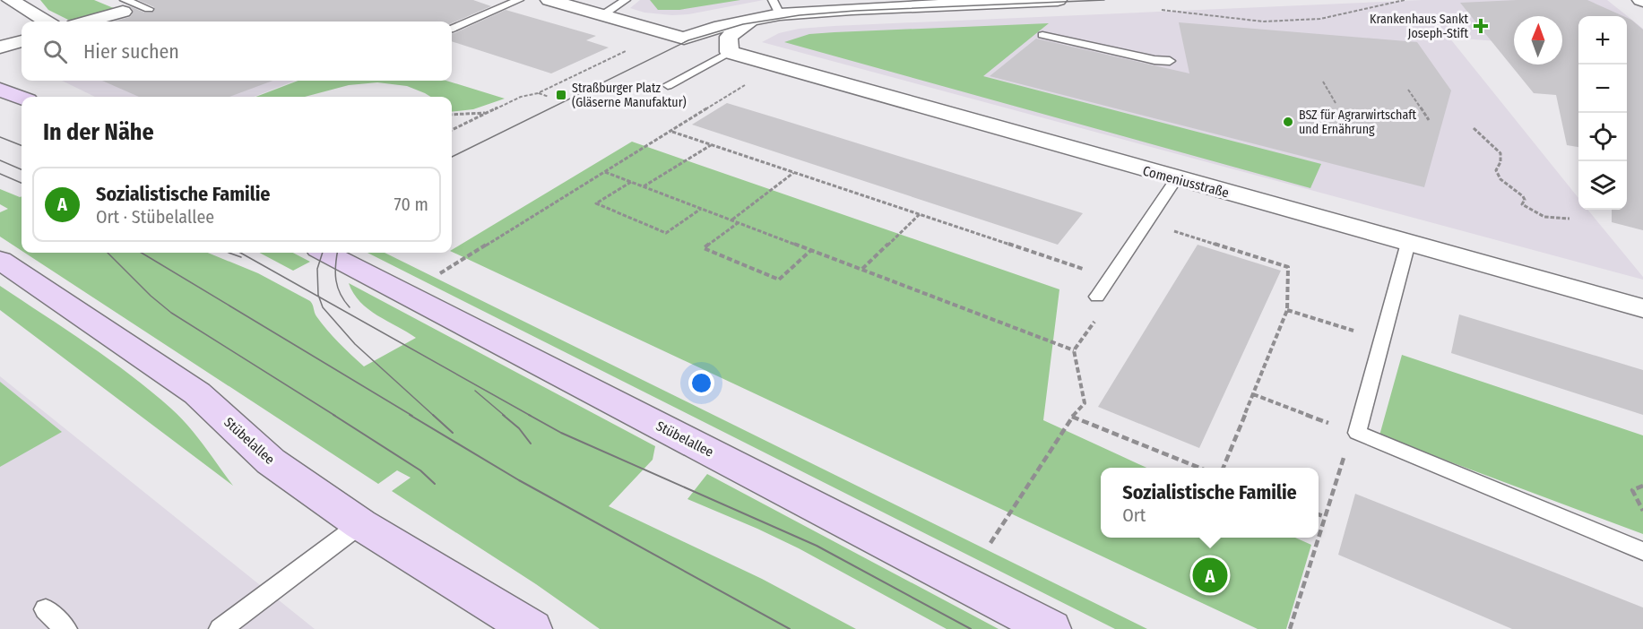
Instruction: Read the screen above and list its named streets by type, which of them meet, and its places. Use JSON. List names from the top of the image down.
{
  "streets": {
    "main road": ["Stübelallee"],
    "street": ["Comeniusstraße"]
  },
  "places": {
    "health": ["Krankenhaus Sankt Joseph-Stift"],
    "transit": ["Straßburger Platz (Gläserne Manufaktur)"],
    "other": ["BSZ für Agrarwirtschaft und Ernährung"]
  },
  "north": "top",
  "page": {
    "map_buttons": ["+", "−"],
    "search": "Hier suchen",
    "heading": "In der Nähe",
    "list": [
      {
        "mark": "A",
        "name": "Sozialistische Familie",
        "note": "Ort · Stübelallee",
        "value": "70 m"
      }
    ],
    "popup": ["Sozialistische Familie", "Ort"],
    "pins": "A"
  }
}
